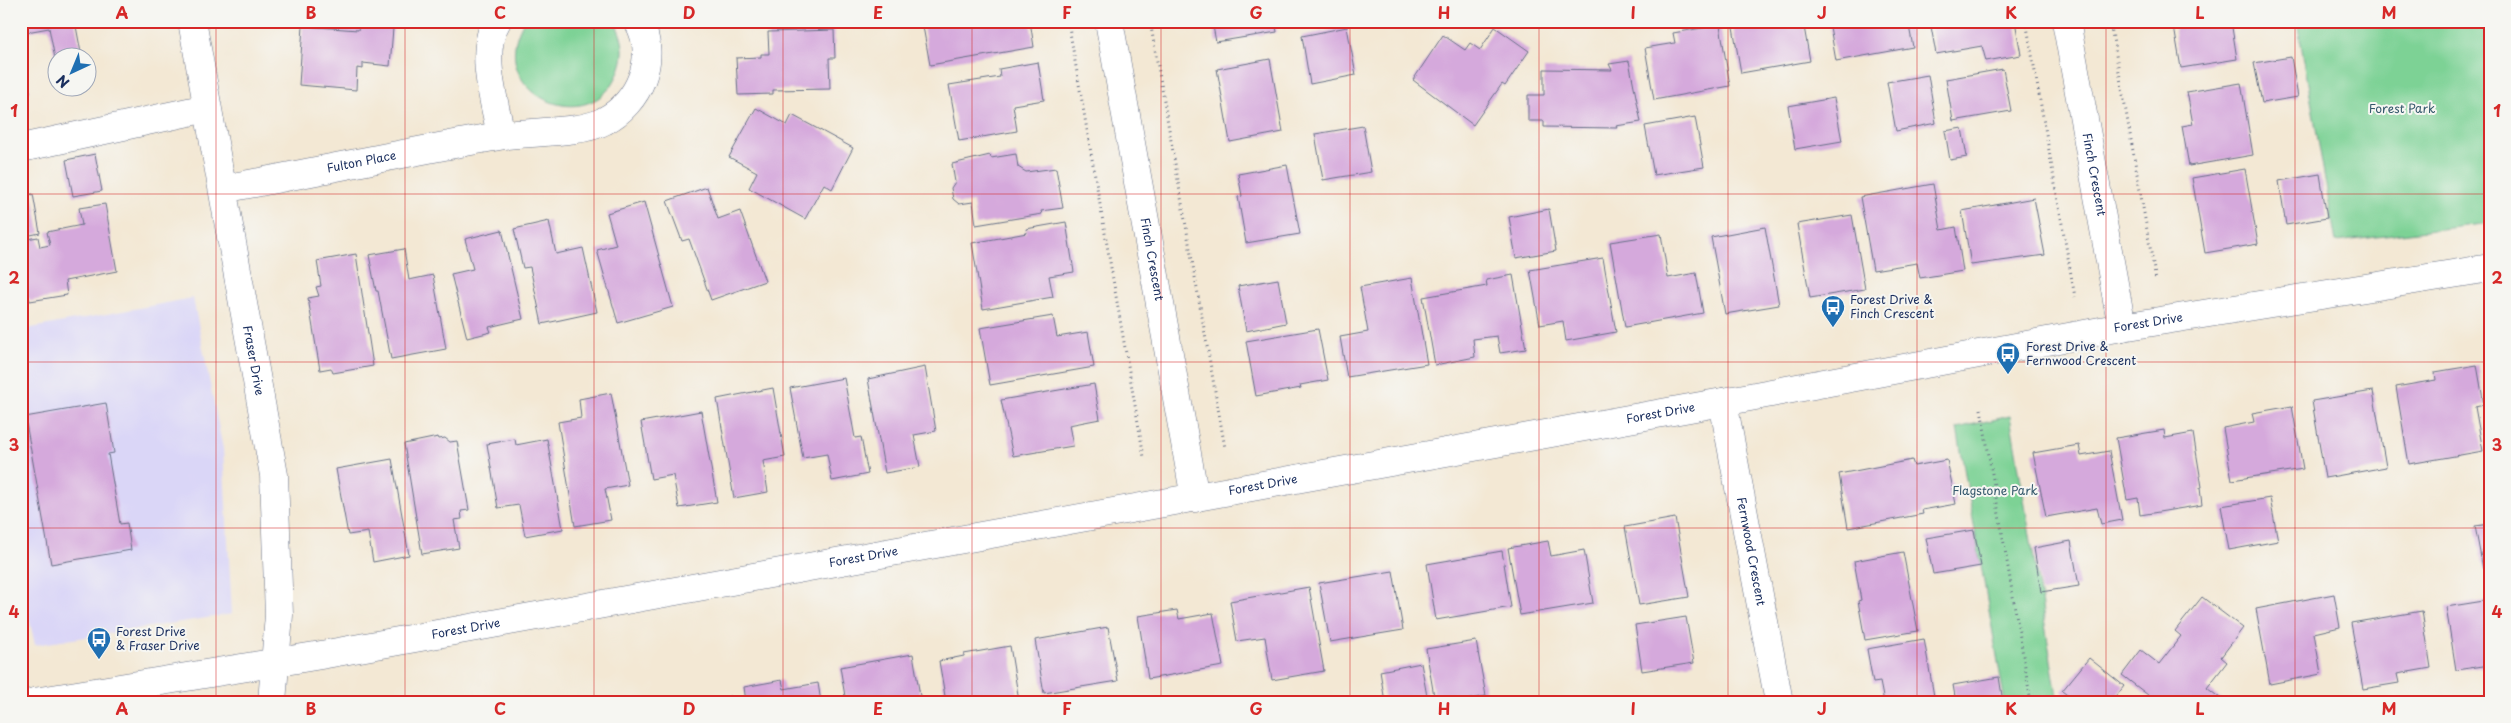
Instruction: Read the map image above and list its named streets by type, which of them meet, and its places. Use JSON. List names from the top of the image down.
{
  "streets": {
    "street": [
      "Fulton Place",
      "Finch Crescent",
      "Forest Drive",
      "Fraser Drive",
      "Fernwood Crescent"
    ]
  },
  "crossings": [
    ["Fulton Place", "Fraser Drive"],
    ["Finch Crescent", "Forest Drive"],
    ["Forest Drive", "Fraser Drive"],
    ["Forest Drive", "Fernwood Crescent"]
  ],
  "parks": ["Forest Park", "Flagstone Park"],
  "places": {
    "bus stop": ["Forest Drive & Finch Crescent", "Forest Drive & Fernwood Crescent", "Forest Drive & Fraser Drive"]
  },
  "north": "bottom left",
  "grid": {
    "columns": [
      "A",
      "B",
      "C",
      "D",
      "E",
      "F",
      "G",
      "H",
      "I",
      "J",
      "K",
      "L",
      "M"
    ],
    "rows": [
      "1",
      "2",
      "3",
      "4"
    ]
  }
}
